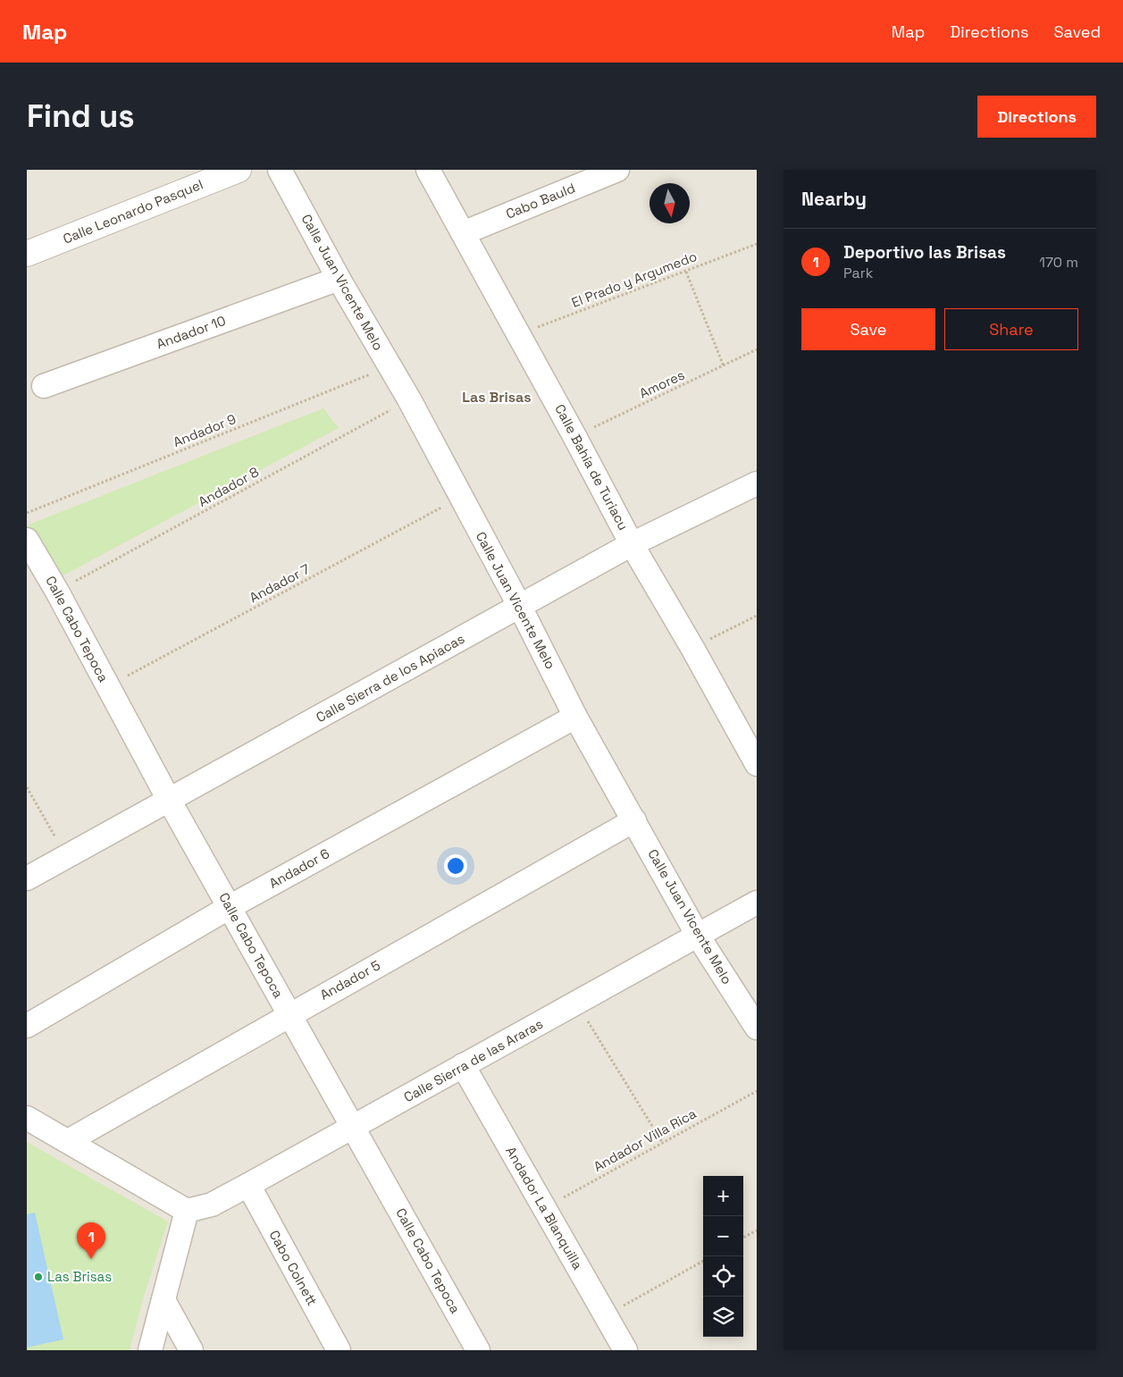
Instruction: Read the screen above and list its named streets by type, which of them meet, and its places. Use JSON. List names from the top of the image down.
{
  "streets": {
    "street": [
      "Cabo Bauld",
      "Calle Leonardo Pasquel",
      "Calle Juan Vicente Melo",
      "Andador 10",
      "Calle Bahía de Turiacu",
      "Calle Cabo Tepoca",
      "Calle Sierra de los Apiacas",
      "Andador 6",
      "Andador 5",
      "Calle Sierra de las Araras",
      "Andador La Blanquilla",
      "Cabo Colnett"
    ],
    "path": [
      "El Prado y Argumedo",
      "Amores",
      "Andador 9",
      "Andador 8",
      "Andador 7",
      "Andador Villa Rica"
    ]
  },
  "crossings": [
    ["Cabo Bauld", "Calle Bahía de Turiacu"],
    ["El Prado y Argumedo", "Calle Bahía de Turiacu"],
    ["Calle Juan Vicente Melo", "Andador 10"],
    ["Calle Juan Vicente Melo", "Andador 9"],
    ["Calle Juan Vicente Melo", "Andador 8"],
    ["Calle Juan Vicente Melo", "Andador 7"],
    ["Calle Juan Vicente Melo", "Calle Sierra de los Apiacas"],
    ["Calle Juan Vicente Melo", "Andador 6"],
    ["Calle Juan Vicente Melo", "Andador 5"],
    ["Calle Juan Vicente Melo", "Calle Sierra de las Araras"],
    ["Amores", "Calle Bahía de Turiacu"],
    ["Calle Bahía de Turiacu", "Calle Sierra de los Apiacas"],
    ["Andador 8", "Calle Cabo Tepoca"],
    ["Andador 7", "Calle Cabo Tepoca"],
    ["Calle Cabo Tepoca", "Calle Sierra de los Apiacas"],
    ["Calle Cabo Tepoca", "Andador 6"],
    ["Calle Cabo Tepoca", "Andador 5"],
    ["Calle Cabo Tepoca", "Calle Sierra de las Araras"],
    ["Calle Sierra de las Araras", "Andador La Blanquilla"],
    ["Calle Sierra de las Araras", "Cabo Colnett"],
    ["Andador Villa Rica", "Andador La Blanquilla"]
  ],
  "districts": ["Las Brisas"],
  "places": ["Las Brisas"],
  "north": "bottom",
  "page": {
    "header": "Map",
    "nav": ["Map", "Directions", "Saved"],
    "buttons": [
      "Directions",
      ["Save", "Share"]
    ],
    "title": "Find us",
    "heading": "Nearby",
    "list": [
      {
        "mark": "1",
        "name": "Deportivo las Brisas",
        "note": "Park",
        "value": "170 m"
      }
    ],
    "map_buttons": ["+", "−"],
    "pins": "1"
  }
}
